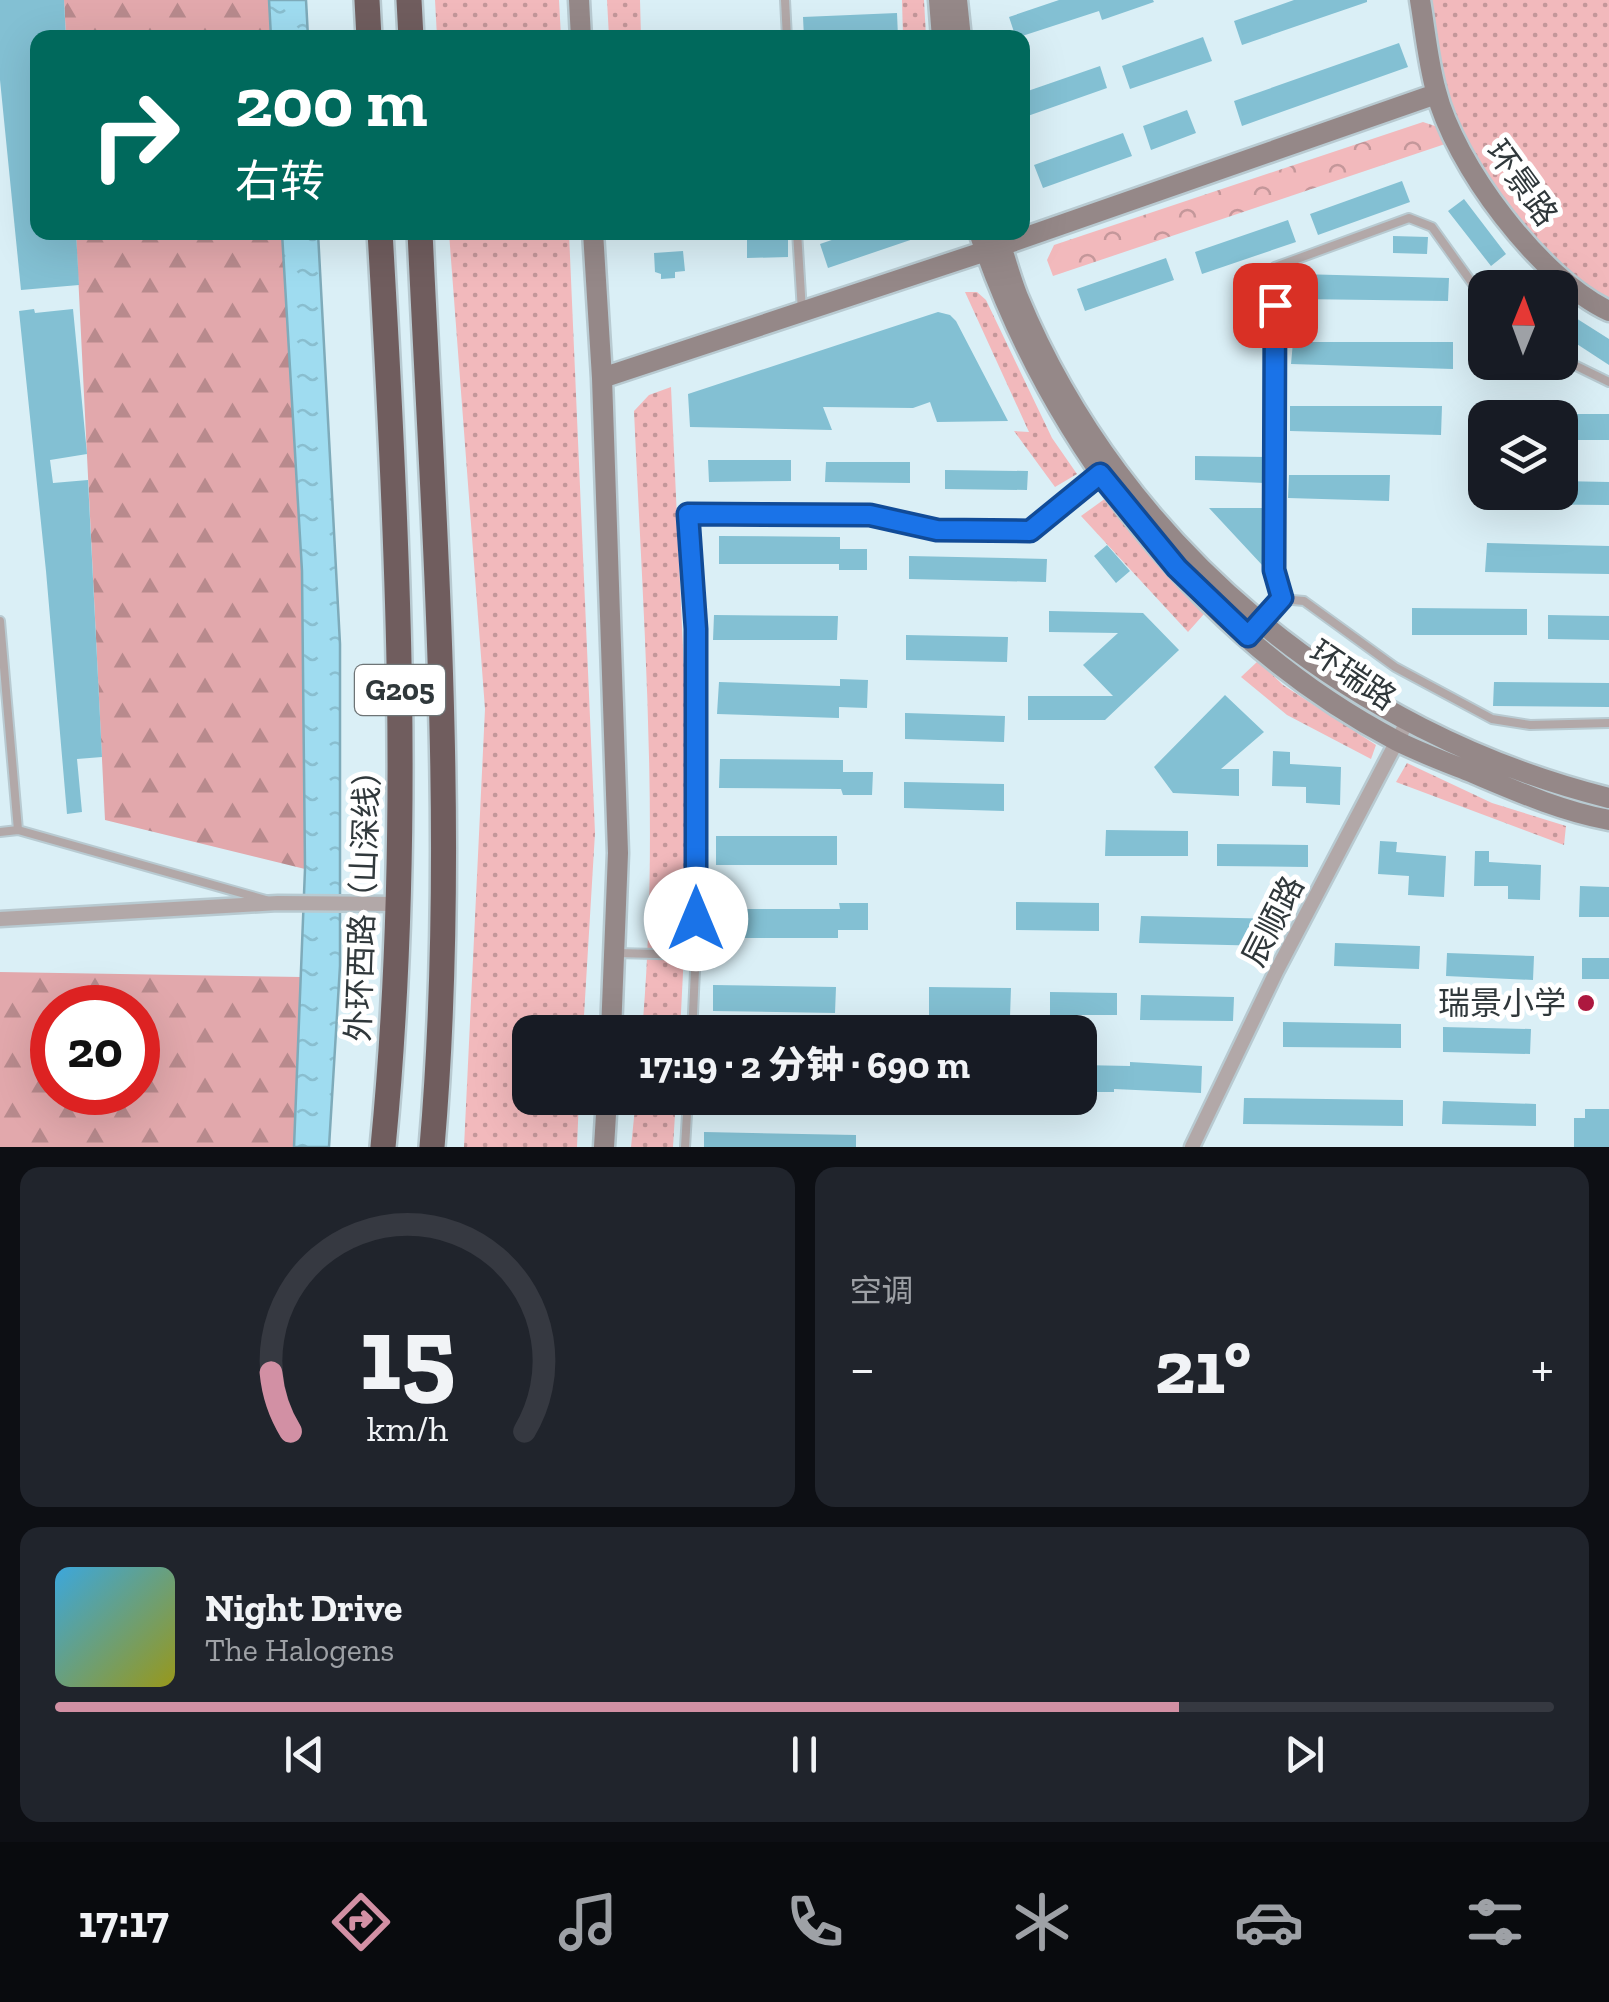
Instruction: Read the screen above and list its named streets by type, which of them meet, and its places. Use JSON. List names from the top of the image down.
{
  "streets": {
    "highway": ["G205", "外环西路（山深线）"],
    "street": ["环景路", "环瑞路", "辰顺路"]
  },
  "crossings": [
    ["环瑞路", "辰顺路"]
  ],
  "places": ["瑞景小学"],
  "north": "top",
  "page": {
    "turn": ["200 m", "右转"],
    "limit": "20",
    "trip": "17:19 · 2 分钟 · 690 m",
    "tile": "空调",
    "heat": ["−", "21°", "+"],
    "song": ["Night Drive", "The Halogens"],
    "tabs": "17:17",
    "gauge": ["15", "km/h"]
  }
}
